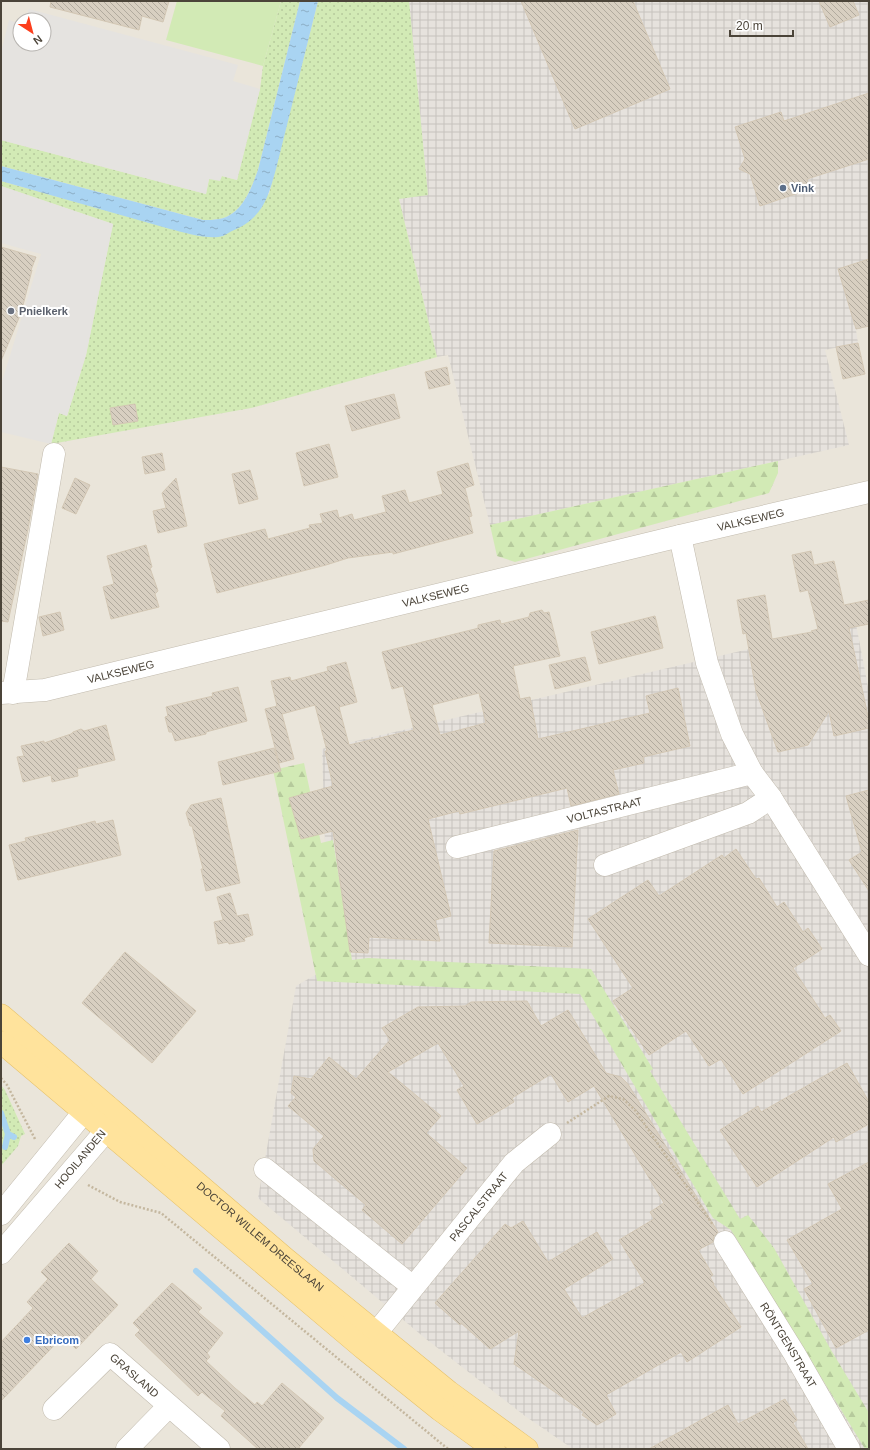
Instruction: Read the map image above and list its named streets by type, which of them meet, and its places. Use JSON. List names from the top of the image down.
{
  "streets": {
    "main road": ["DOCTOR WILLEM DREESLAAN"],
    "street": [
      "VALKSEWEG",
      "VOLTASTRAAT",
      "HOOILANDEN",
      "PASCALSTRAAT",
      "RÖNTGENSTRAAT",
      "GRASLAND"
    ]
  },
  "crossings": [
    ["HOOILANDEN", "DOCTOR WILLEM DREESLAAN"],
    ["PASCALSTRAAT", "DOCTOR WILLEM DREESLAAN"]
  ],
  "places": ["Vink", "Pnielkerk", "Ebricom"],
  "scale_bar": "20 m",
  "north": "bottom right"
}
